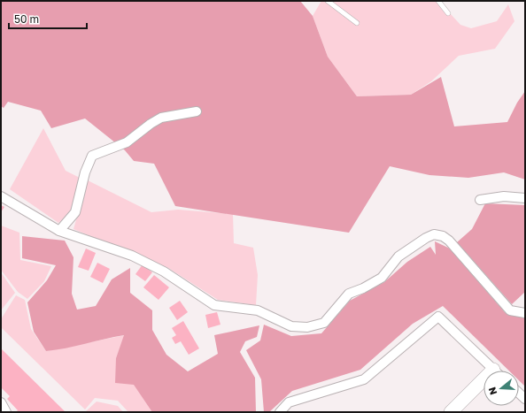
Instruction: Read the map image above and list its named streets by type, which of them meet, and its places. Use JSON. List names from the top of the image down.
{
  "scale_bar": "50 m",
  "north": "left"
}
